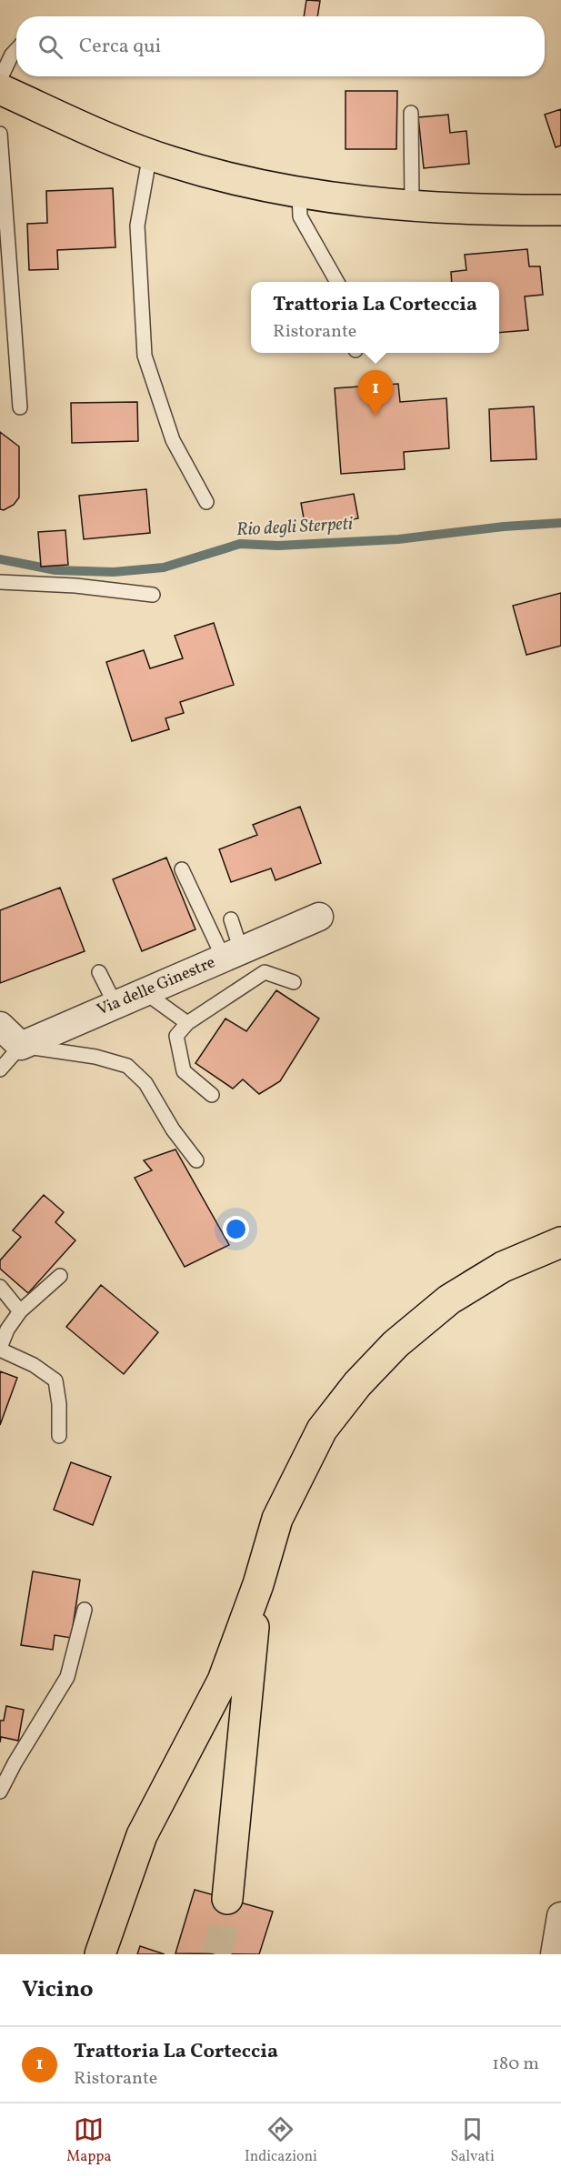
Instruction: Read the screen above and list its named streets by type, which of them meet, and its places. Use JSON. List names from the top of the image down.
{
  "streets": {
    "street": ["Via delle Ginestre"]
  },
  "water": ["Rio degli Sterpeti"],
  "page": {
    "search": "Cerca qui",
    "popup": ["Trattoria La Corteccia", "Ristorante"],
    "pins": "1",
    "heading": "Vicino",
    "list": [
      {
        "mark": "1",
        "name": "Trattoria La Corteccia",
        "note": "Ristorante",
        "value": "180 m"
      }
    ],
    "nav": ["Mappa", "Indicazioni", "Salvati"]
  }
}
